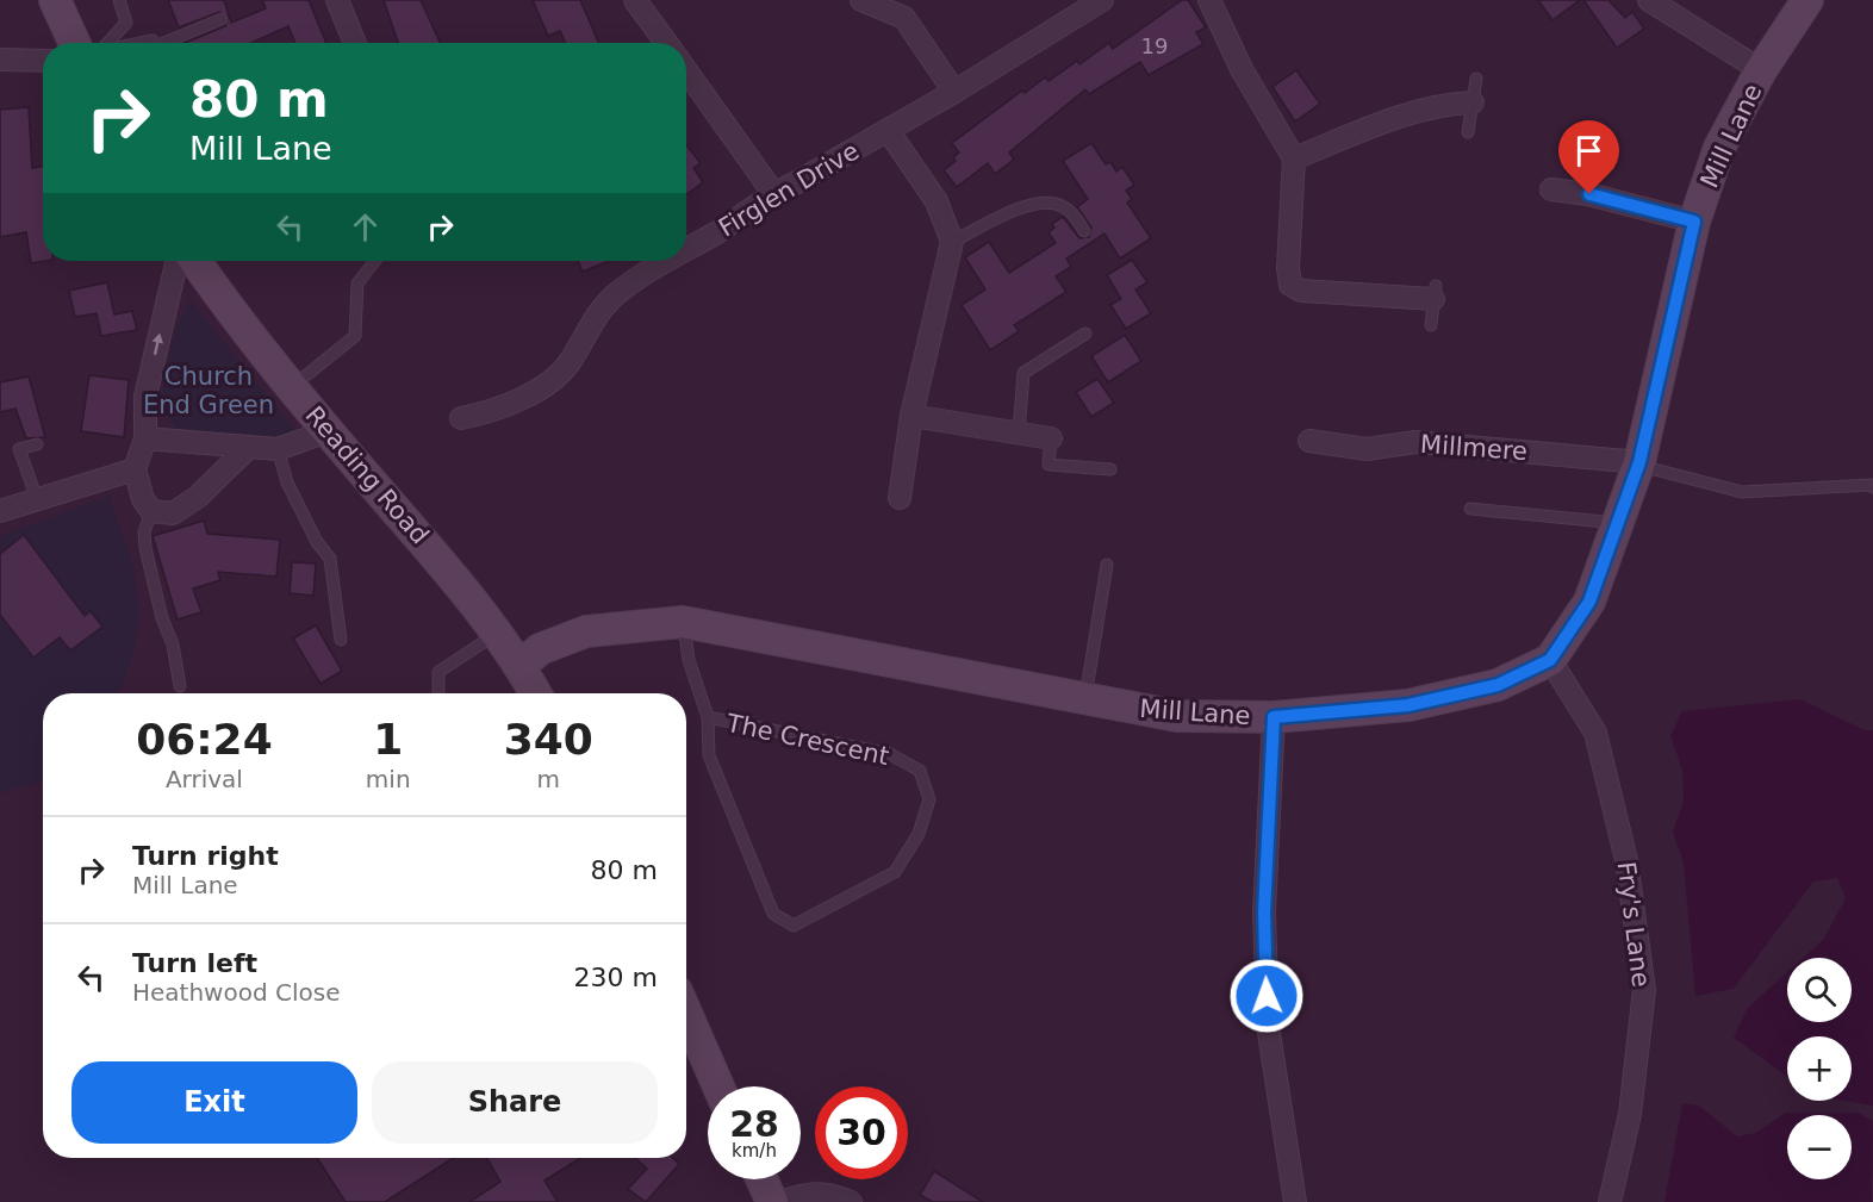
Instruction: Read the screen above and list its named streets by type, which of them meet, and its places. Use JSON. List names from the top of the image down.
{
  "streets": {
    "street": [
      "Mill Lane",
      "Firglen Drive",
      "Millmere",
      "Reading Road",
      "Fry's Lane"
    ],
    "lane": ["The Crescent"]
  },
  "crossings": [
    ["Mill Lane", "Millmere"],
    ["Mill Lane", "Reading Road"],
    ["Mill Lane", "The Crescent"],
    ["Mill Lane", "Fry's Lane"]
  ],
  "parks": ["Church End Green"],
  "house_numbers": ["19"],
  "page": {
    "turn": ["80 m", "Mill Lane"],
    "eta": [
      "06:24",
      "Arrival",
      "1",
      "min",
      "340",
      "m"
    ],
    "list": [
      {
        "name": "Turn right",
        "note": "Mill Lane",
        "value": "80 m"
      },
      {
        "name": "Turn left",
        "note": "Heathwood Close",
        "value": "230 m"
      }
    ],
    "map_buttons": ["+", "−"],
    "buttons": ["Exit", "Share"],
    "speed": "28 km/h",
    "limit": "30"
  }
}
